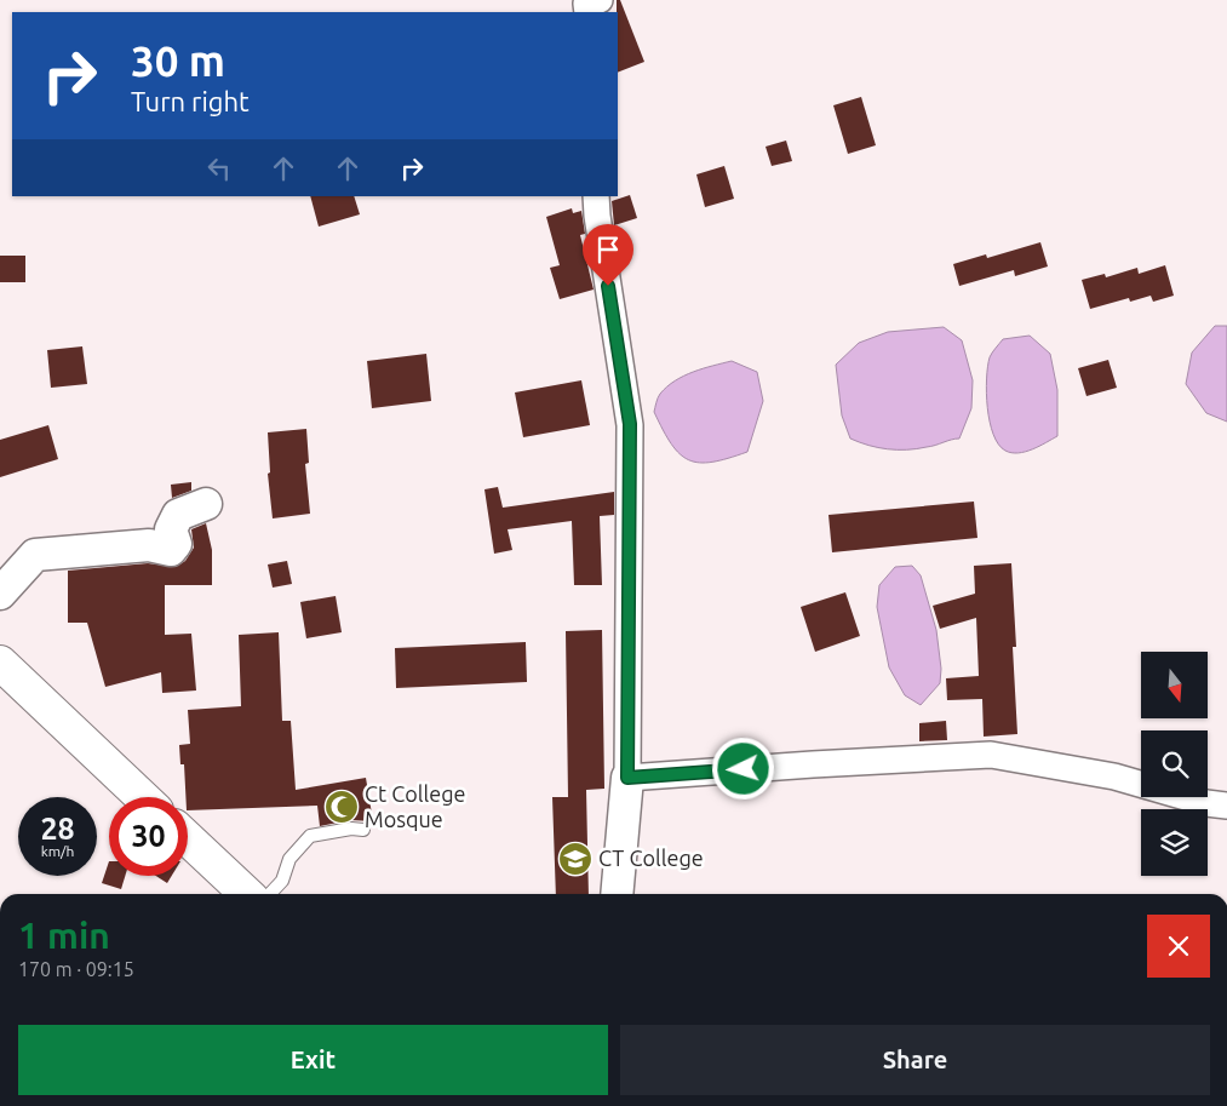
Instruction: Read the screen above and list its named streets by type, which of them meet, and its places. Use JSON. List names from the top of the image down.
{
  "places": {
    "mosque": ["Ct College Mosque"],
    "school or university": ["CT College"]
  },
  "north": "bottom",
  "page": {
    "turn": ["30 m", "Turn right"],
    "speed": "28 km/h",
    "limit": "30",
    "heading": ["1 min", "170 m · 09:15"],
    "buttons": ["Exit", "Share"]
  }
}
